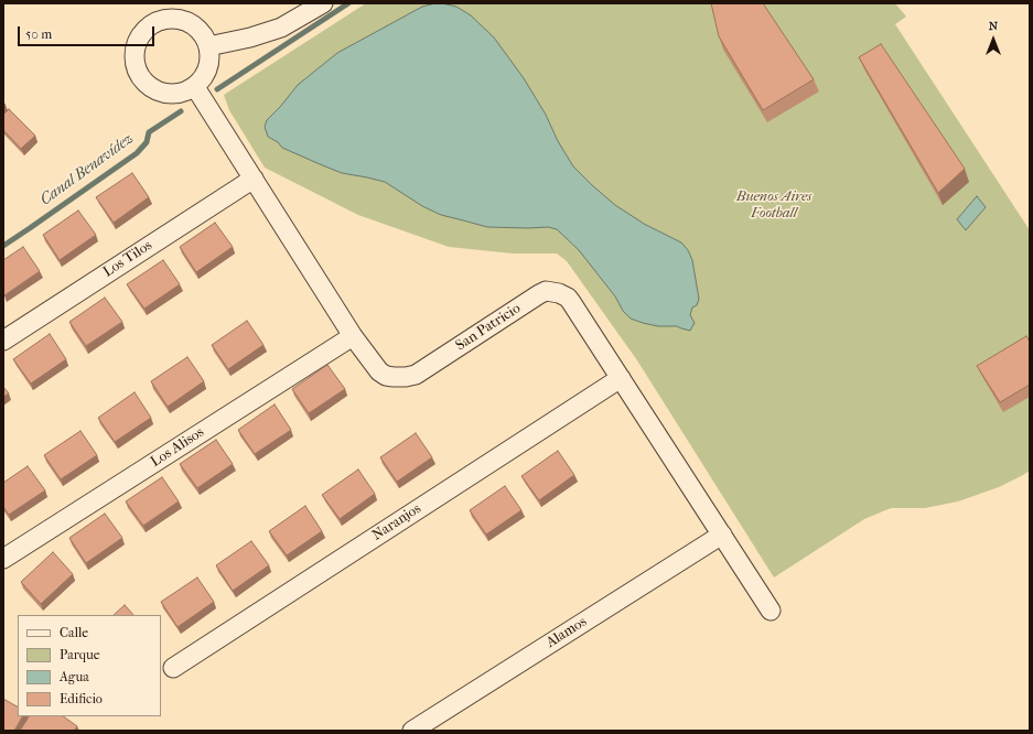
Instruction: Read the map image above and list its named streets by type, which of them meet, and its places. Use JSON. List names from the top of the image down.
{
  "streets": {
    "street": [
      "Los Tilos",
      "San Patricio",
      "Los Alisos",
      "Naranjos",
      "Alamos"
    ]
  },
  "crossings": [
    ["Los Tilos", "San Patricio"],
    ["San Patricio", "Los Alisos"],
    ["San Patricio", "Naranjos"],
    ["San Patricio", "Alamos"]
  ],
  "water": ["Canal Benavídez"],
  "parks": ["Buenos Aires Football"],
  "legend": [
    "Calle",
    "Parque",
    "Agua",
    "Edificio"
  ],
  "scale_bar": "50 m",
  "north": "top"
}
